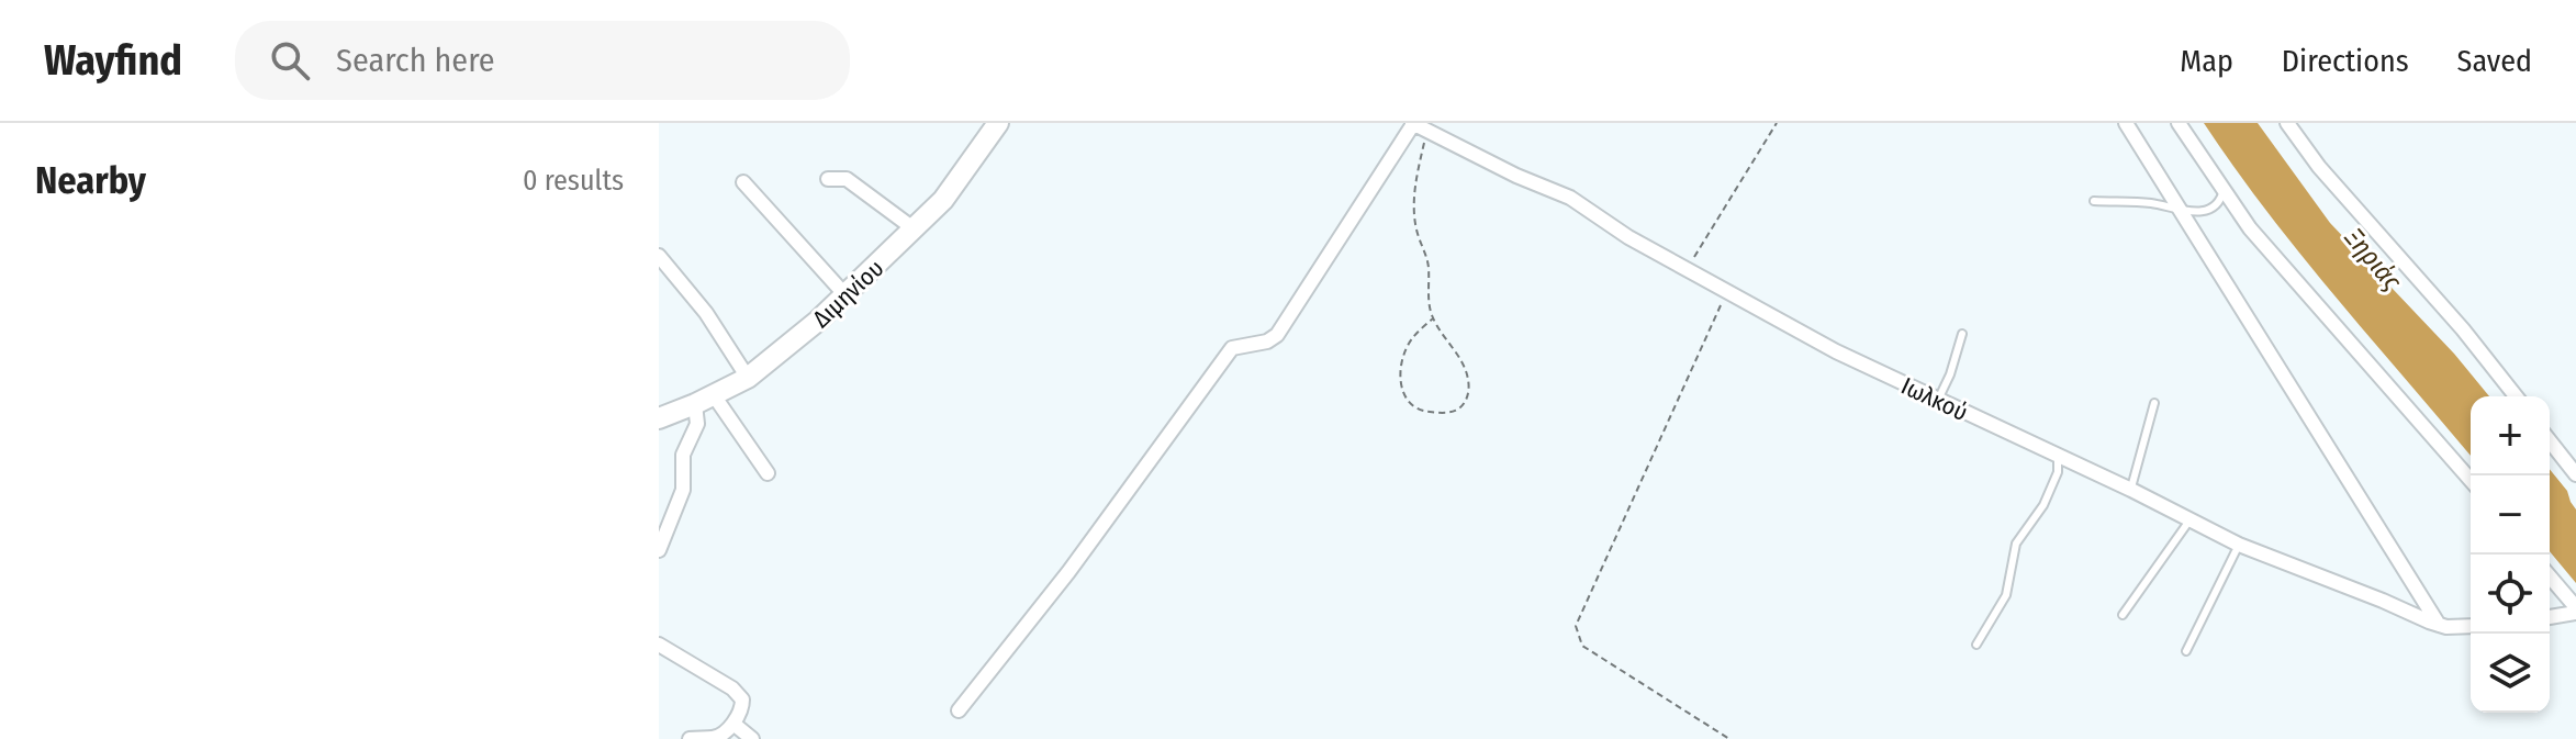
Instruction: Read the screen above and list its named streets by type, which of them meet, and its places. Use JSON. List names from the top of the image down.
{
  "streets": {
    "main road": ["Διμηνίου"],
    "street": ["Ιωλκού"]
  },
  "water": ["Ξηριάς"],
  "page": {
    "header": "Wayfind",
    "search": "Search here",
    "nav": ["Map", "Directions", "Saved"],
    "heading": ["Nearby", "0 results"],
    "map_buttons": ["+", "−"]
  }
}
